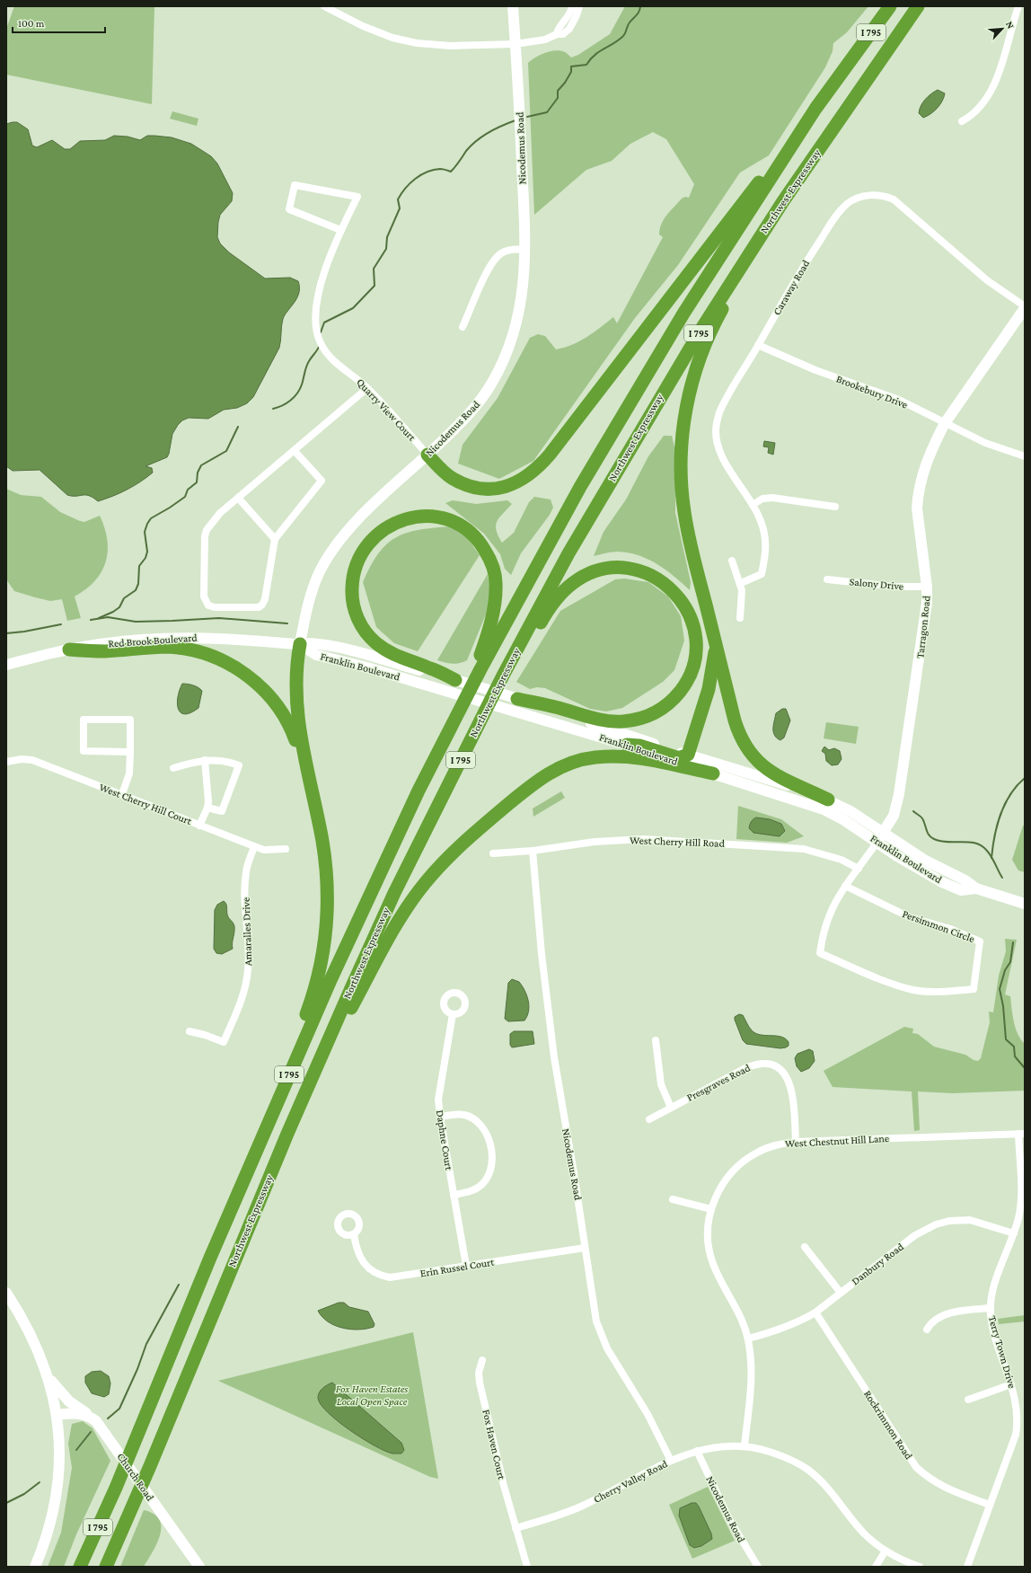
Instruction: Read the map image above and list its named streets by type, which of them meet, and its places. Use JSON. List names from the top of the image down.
{
  "streets": {
    "highway": ["I 795", "Northwest Expressway"],
    "main road": [
      "Nicodemus Road",
      "Tarragon Road",
      "Red Brook Boulevard",
      "Franklin Boulevard",
      "Church Road"
    ],
    "street": [
      "Caraway Road",
      "Brookebury Drive",
      "Quarry View Court",
      "Salony Drive",
      "West Cherry Hill Court",
      "West Cherry Hill Road",
      "Persimmon Circle",
      "Amaralles Drive",
      "Presgraves Road",
      "Daphne Court",
      "West Chestnut Hill Lane",
      "Danbury Road",
      "Erin Russel Court",
      "Terry Town Drive",
      "Rockrimmon Road",
      "Fox Haven Court",
      "Cherry Valley Road"
    ]
  },
  "crossings": [
    ["Nicodemus Road", "Quarry View Court"],
    ["Nicodemus Road", "Red Brook Boulevard"],
    ["Nicodemus Road", "Franklin Boulevard"],
    ["Nicodemus Road", "West Cherry Hill Road"],
    ["Nicodemus Road", "Erin Russel Court"],
    ["Nicodemus Road", "Cherry Valley Road"],
    ["Caraway Road", "Brookebury Drive"],
    ["Caraway Road", "Tarragon Road"],
    ["Brookebury Drive", "Tarragon Road"],
    ["Salony Drive", "Tarragon Road"],
    ["Tarragon Road", "Franklin Boulevard"],
    ["Tarragon Road", "West Cherry Hill Road"],
    ["Tarragon Road", "Persimmon Circle"],
    ["Red Brook Boulevard", "Franklin Boulevard"],
    ["West Cherry Hill Court", "Amaralles Drive"],
    ["Presgraves Road", "West Chestnut Hill Lane"],
    ["Daphne Court", "Erin Russel Court"],
    ["West Chestnut Hill Lane", "Danbury Road"],
    ["West Chestnut Hill Lane", "Terry Town Drive"],
    ["West Chestnut Hill Lane", "Cherry Valley Road"],
    ["Danbury Road", "Terry Town Drive"],
    ["Danbury Road", "Rockrimmon Road"],
    ["Terry Town Drive", "Rockrimmon Road"],
    ["Fox Haven Court", "Cherry Valley Road"]
  ],
  "parks": ["Fox Haven Estates Local Open Space"],
  "scale_bar": "100 m",
  "north": "top right"
}
